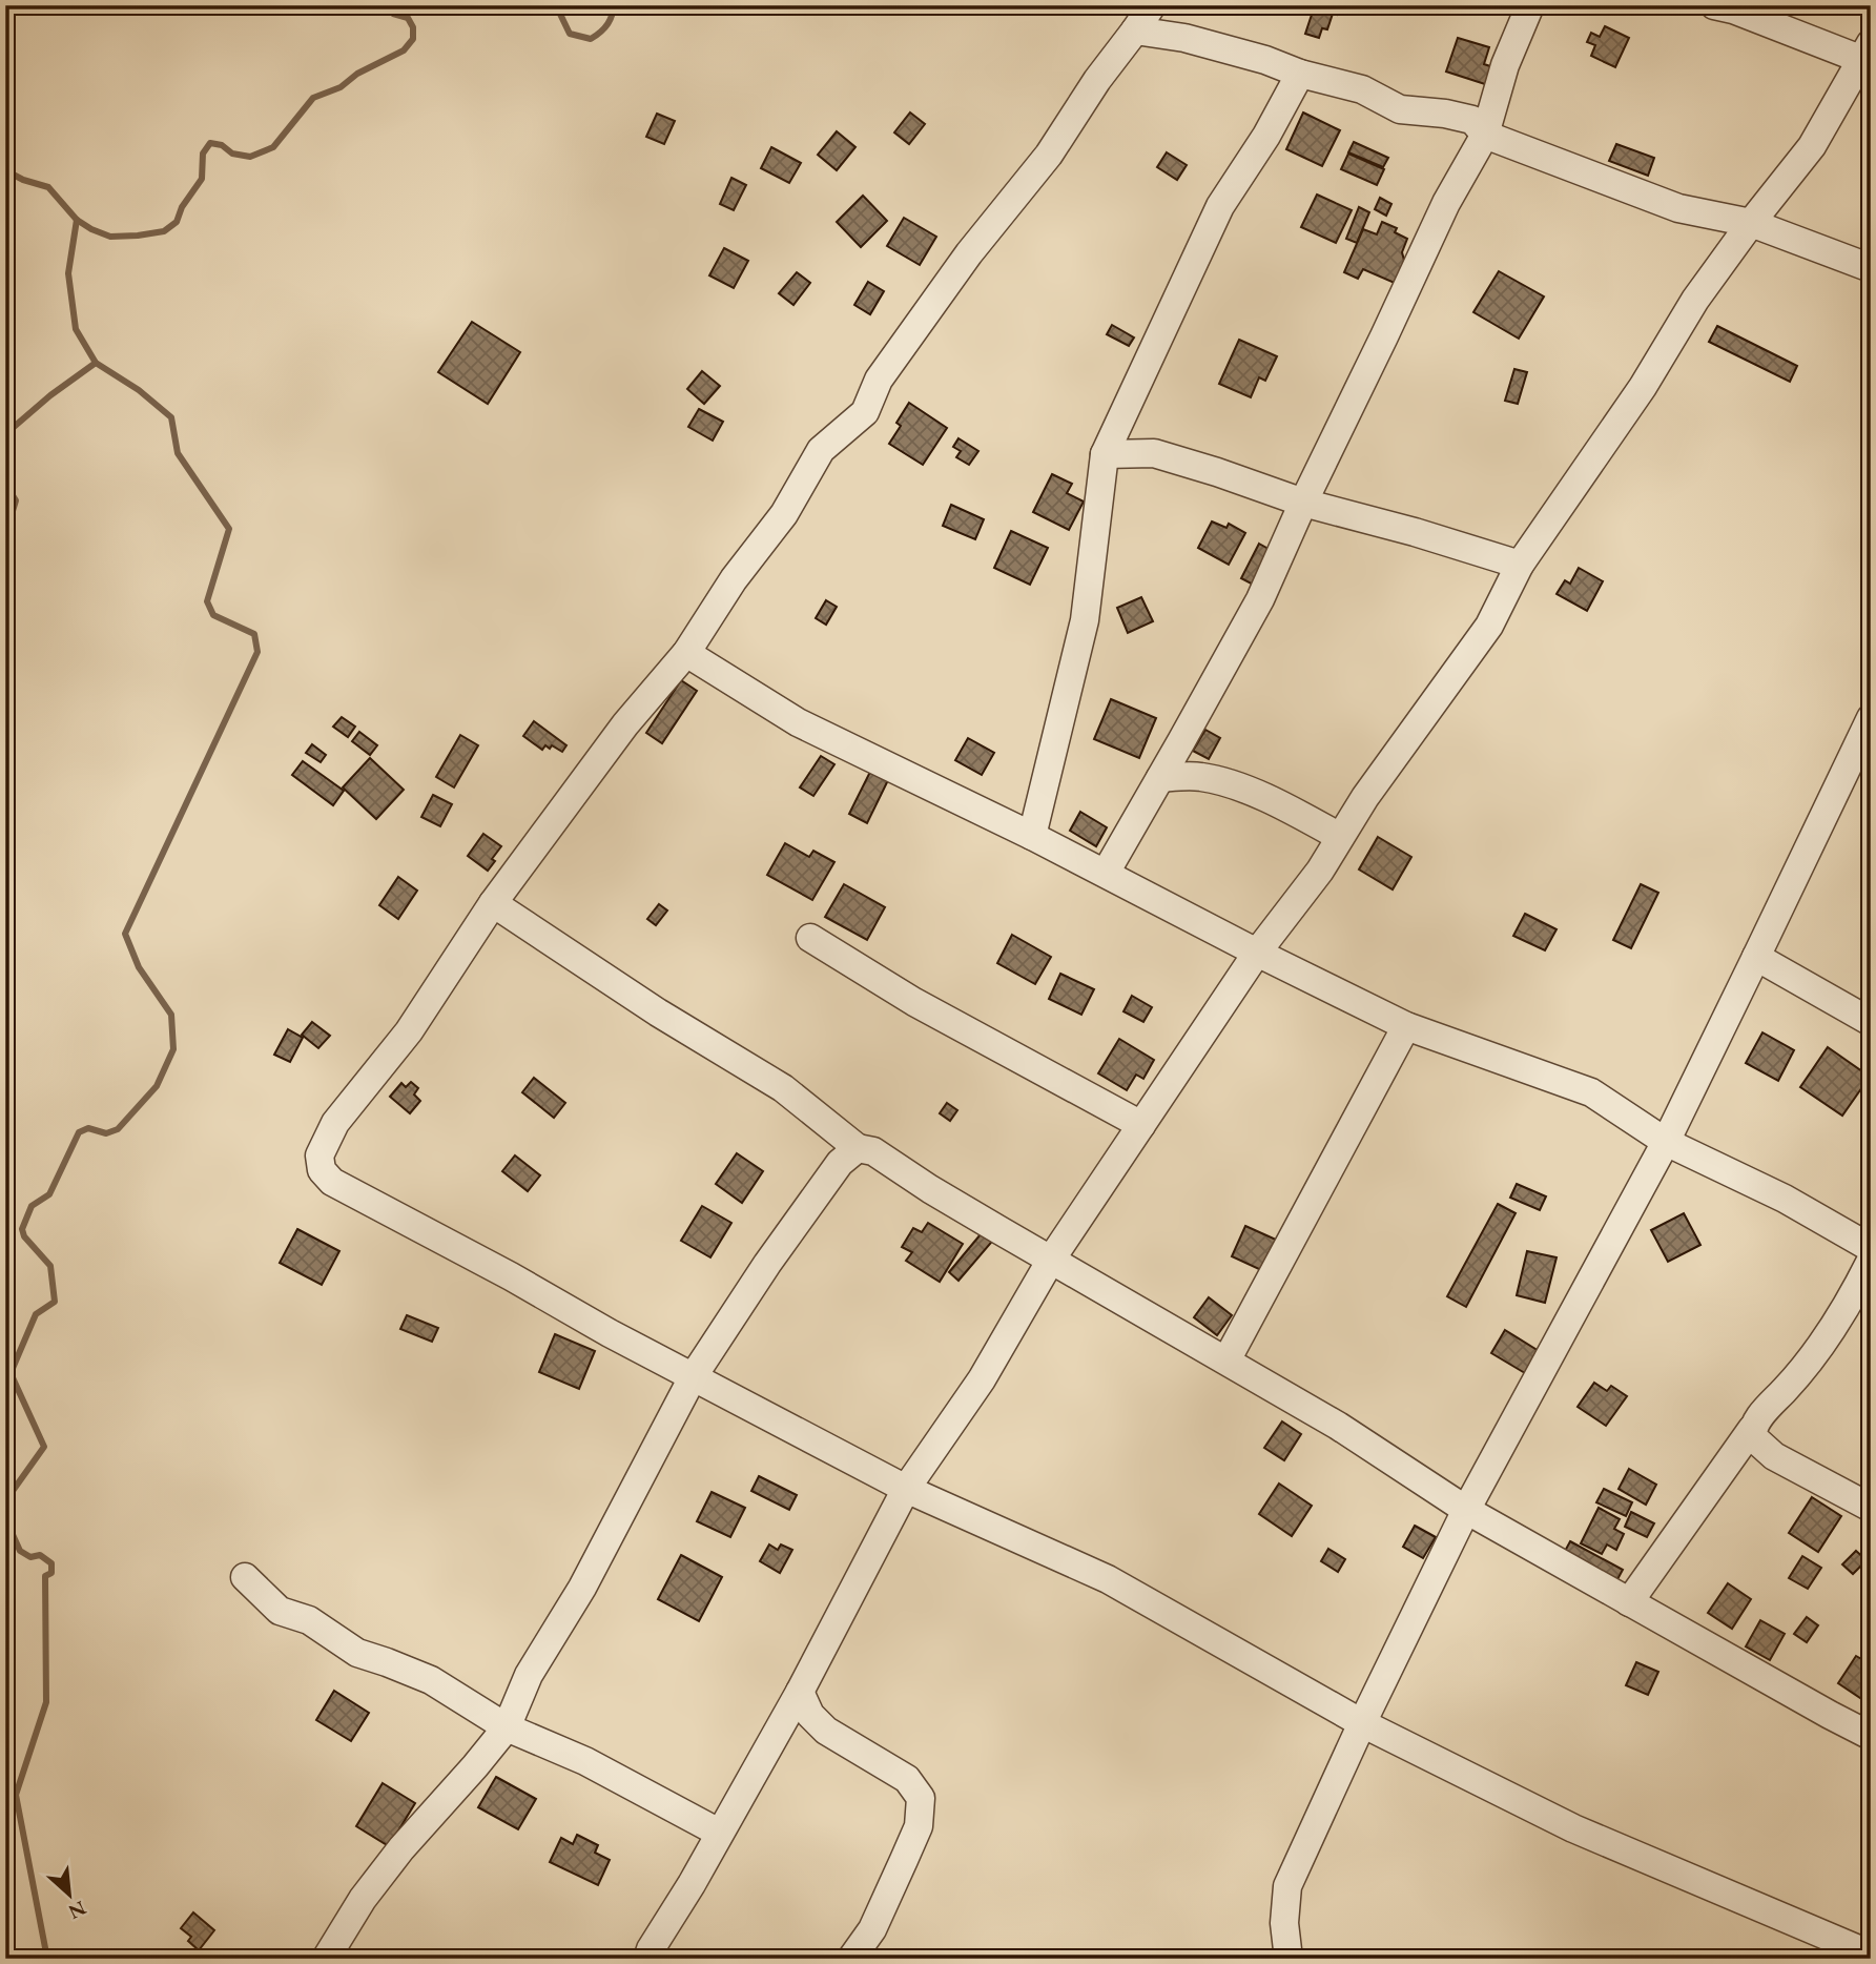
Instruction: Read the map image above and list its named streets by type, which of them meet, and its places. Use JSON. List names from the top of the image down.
{
  "north": "bottom right"
}
